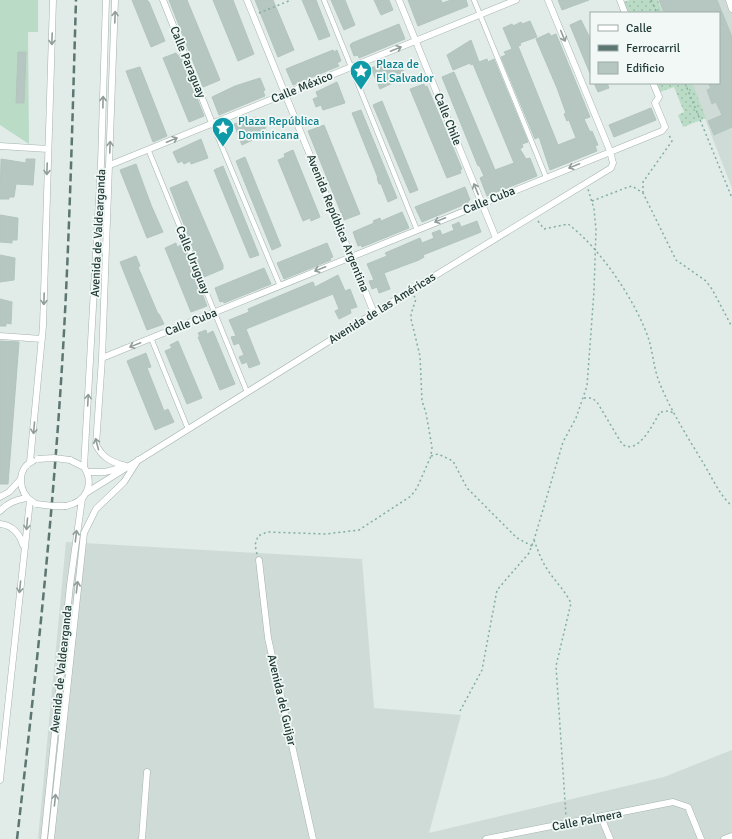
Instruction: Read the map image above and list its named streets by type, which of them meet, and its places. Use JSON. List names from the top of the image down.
{
  "streets": {
    "street": [
      "Calle Paraguay",
      "Calle México",
      "Calle Chile",
      "Calle Cuba",
      "Avenida República Argentina",
      "Avenida de Valdearganda",
      "Calle Uruguay",
      "Avenida de las Américas",
      "Avenida del Guijar",
      "Calle Palmera"
    ]
  },
  "crossings": [
    ["Calle Paraguay", "Calle México"],
    ["Calle México", "Calle Chile"],
    ["Calle México", "Avenida República Argentina"],
    ["Calle México", "Calle Uruguay"],
    ["Calle Chile", "Calle Cuba"],
    ["Calle Chile", "Avenida de las Américas"],
    ["Calle Cuba", "Avenida República Argentina"],
    ["Calle Cuba", "Calle Uruguay"],
    ["Calle Cuba", "Avenida de las Américas"],
    ["Avenida República Argentina", "Avenida de las Américas"],
    ["Avenida de Valdearganda", "Avenida de las Américas"],
    ["Calle Uruguay", "Avenida de las Américas"]
  ],
  "one_way": ["Calle Chile", "Calle Cuba"],
  "places": {
    "place": ["Plaza de El Salvador", "Plaza República Dominicana"]
  },
  "legend": ["Calle", "Ferrocarril", "Edificio"]
}
